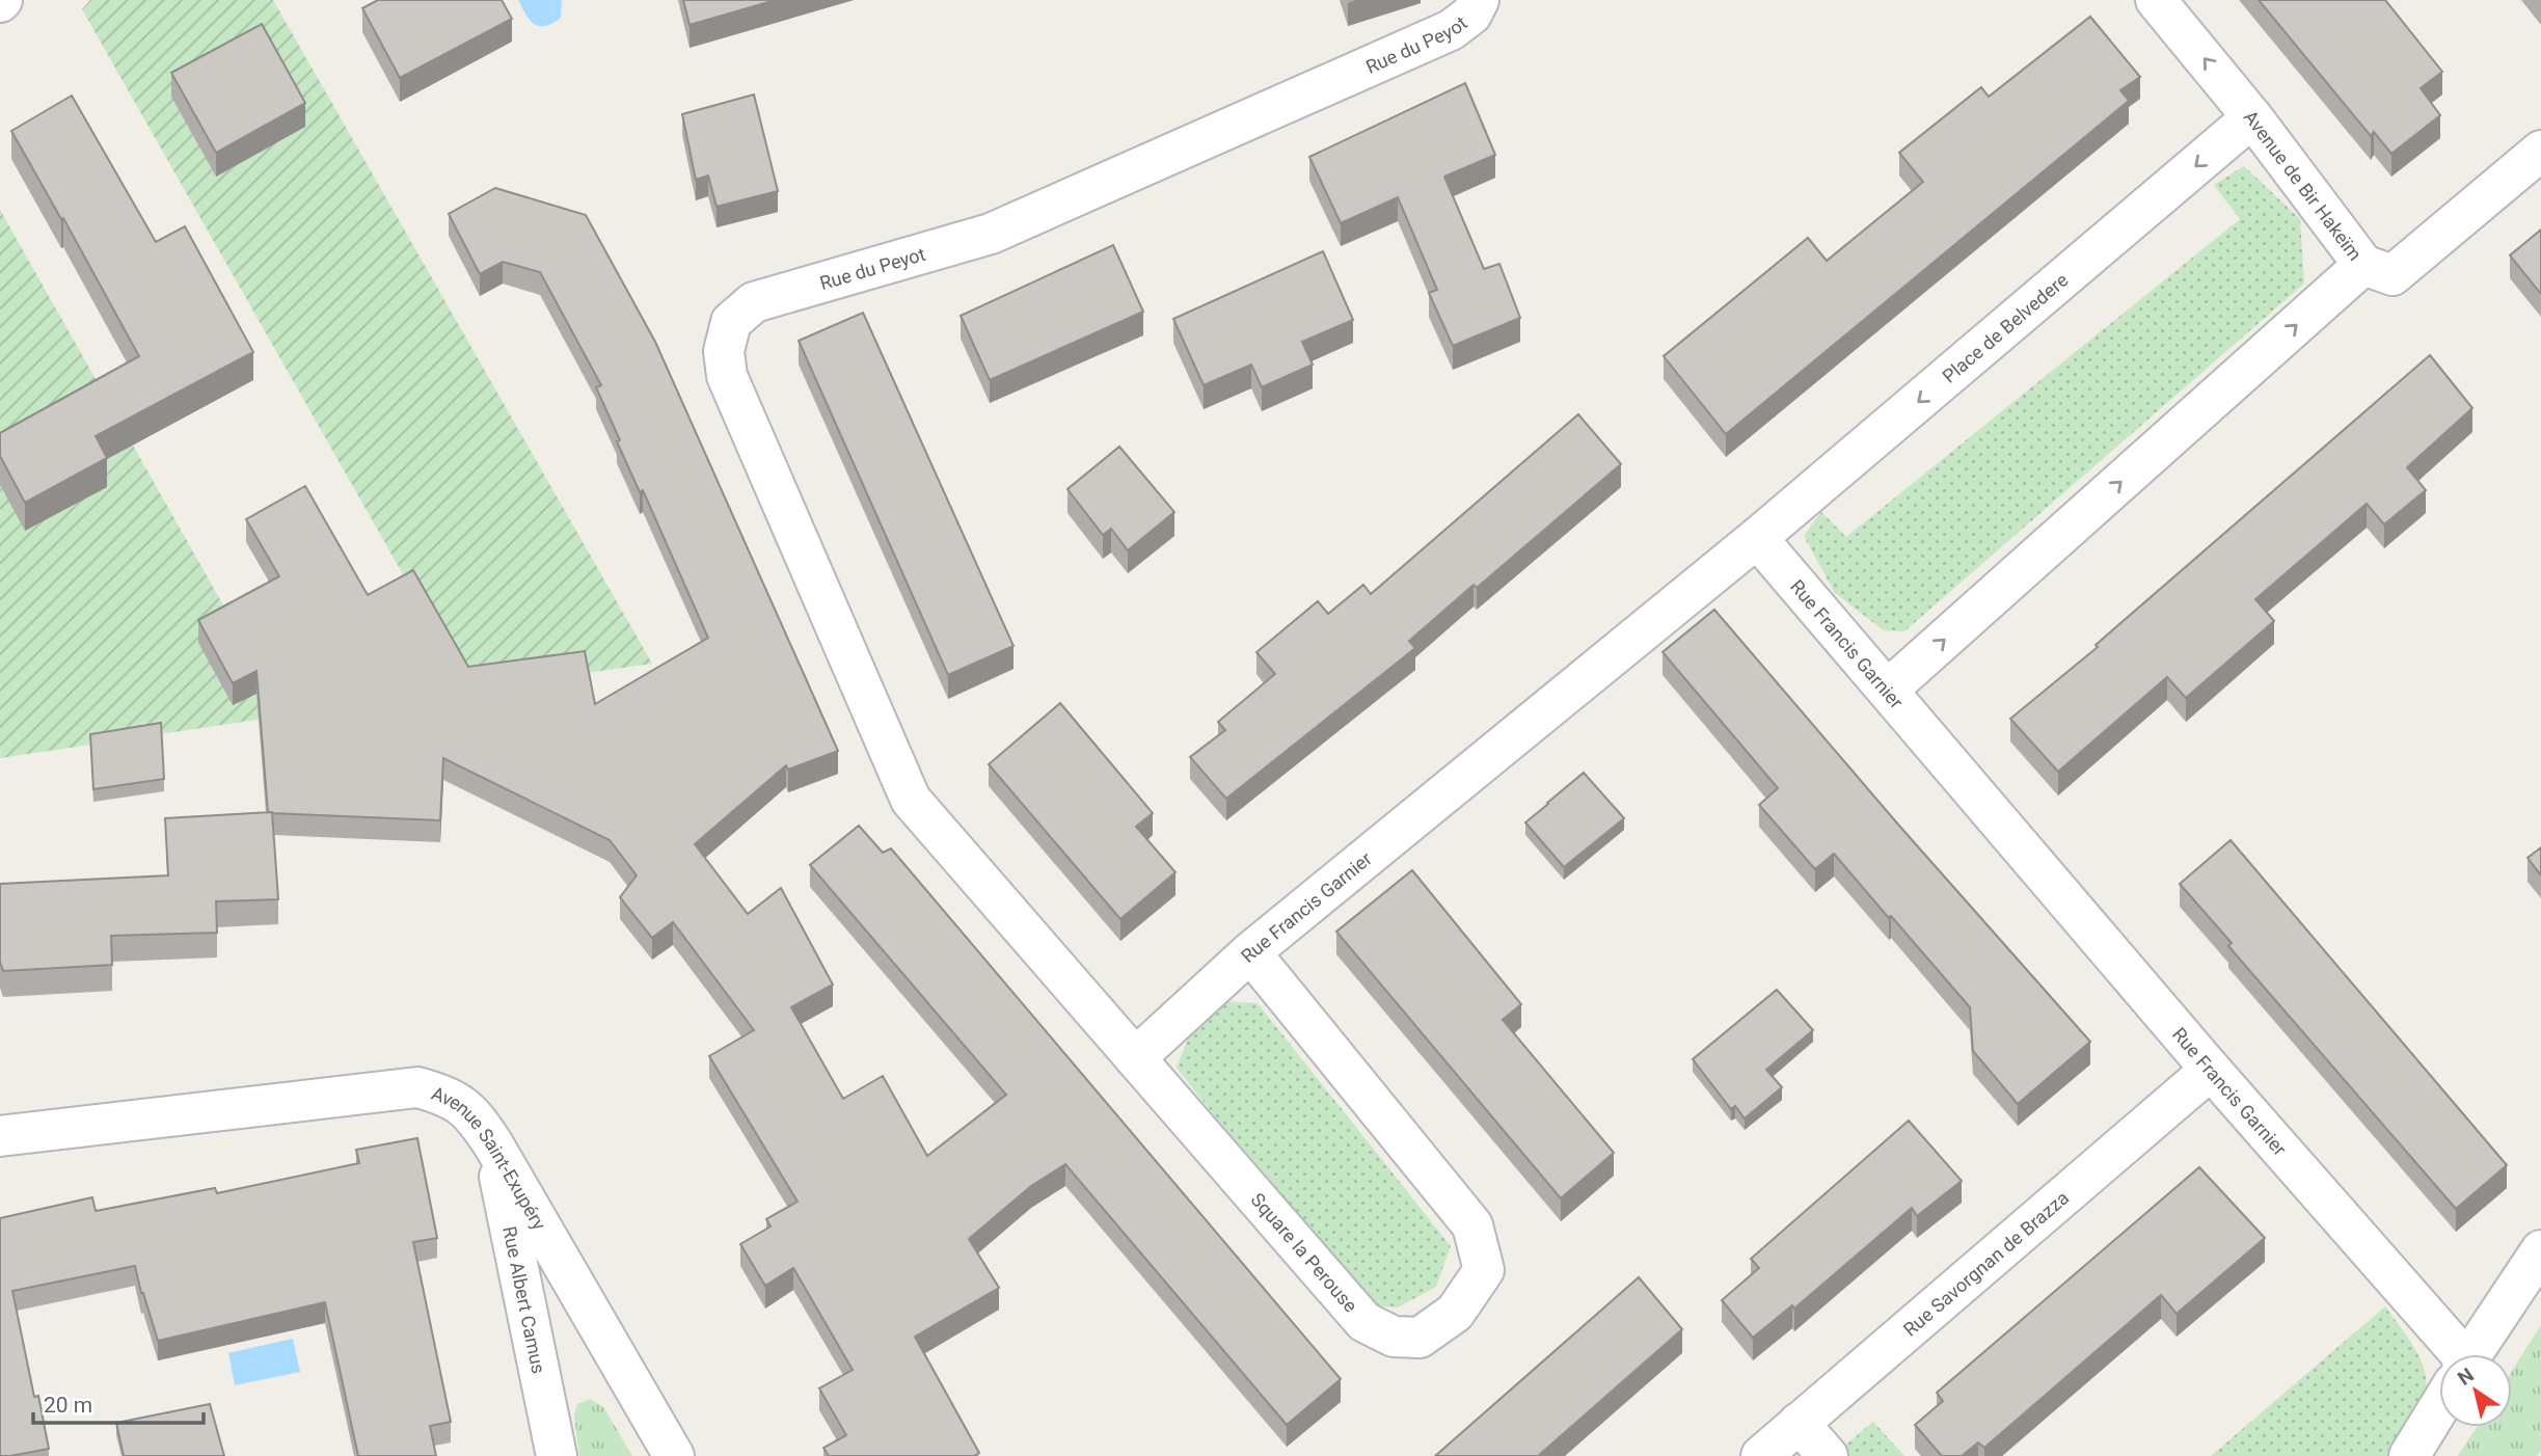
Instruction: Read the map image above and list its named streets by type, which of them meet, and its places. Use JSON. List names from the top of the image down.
{
  "streets": {
    "street": [
      "Rue du Peyot",
      "Avenue de Bir Hakeïm",
      "Place de Belvedere",
      "Rue Francis Garnier",
      "Avenue Saint-Exupéry",
      "Square la Perouse",
      "Rue Savorgnan de Brazza",
      "Rue Albert Camus"
    ]
  },
  "crossings": [
    ["Rue du Peyot", "Square la Perouse"],
    ["Avenue de Bir Hakeïm", "Place de Belvedere"],
    ["Place de Belvedere", "Rue Francis Garnier"],
    ["Rue Francis Garnier", "Square la Perouse"],
    ["Rue Francis Garnier", "Rue Savorgnan de Brazza"],
    ["Avenue Saint-Exupéry", "Rue Albert Camus"]
  ],
  "scale_bar": "20 m",
  "north": "top left"
}
